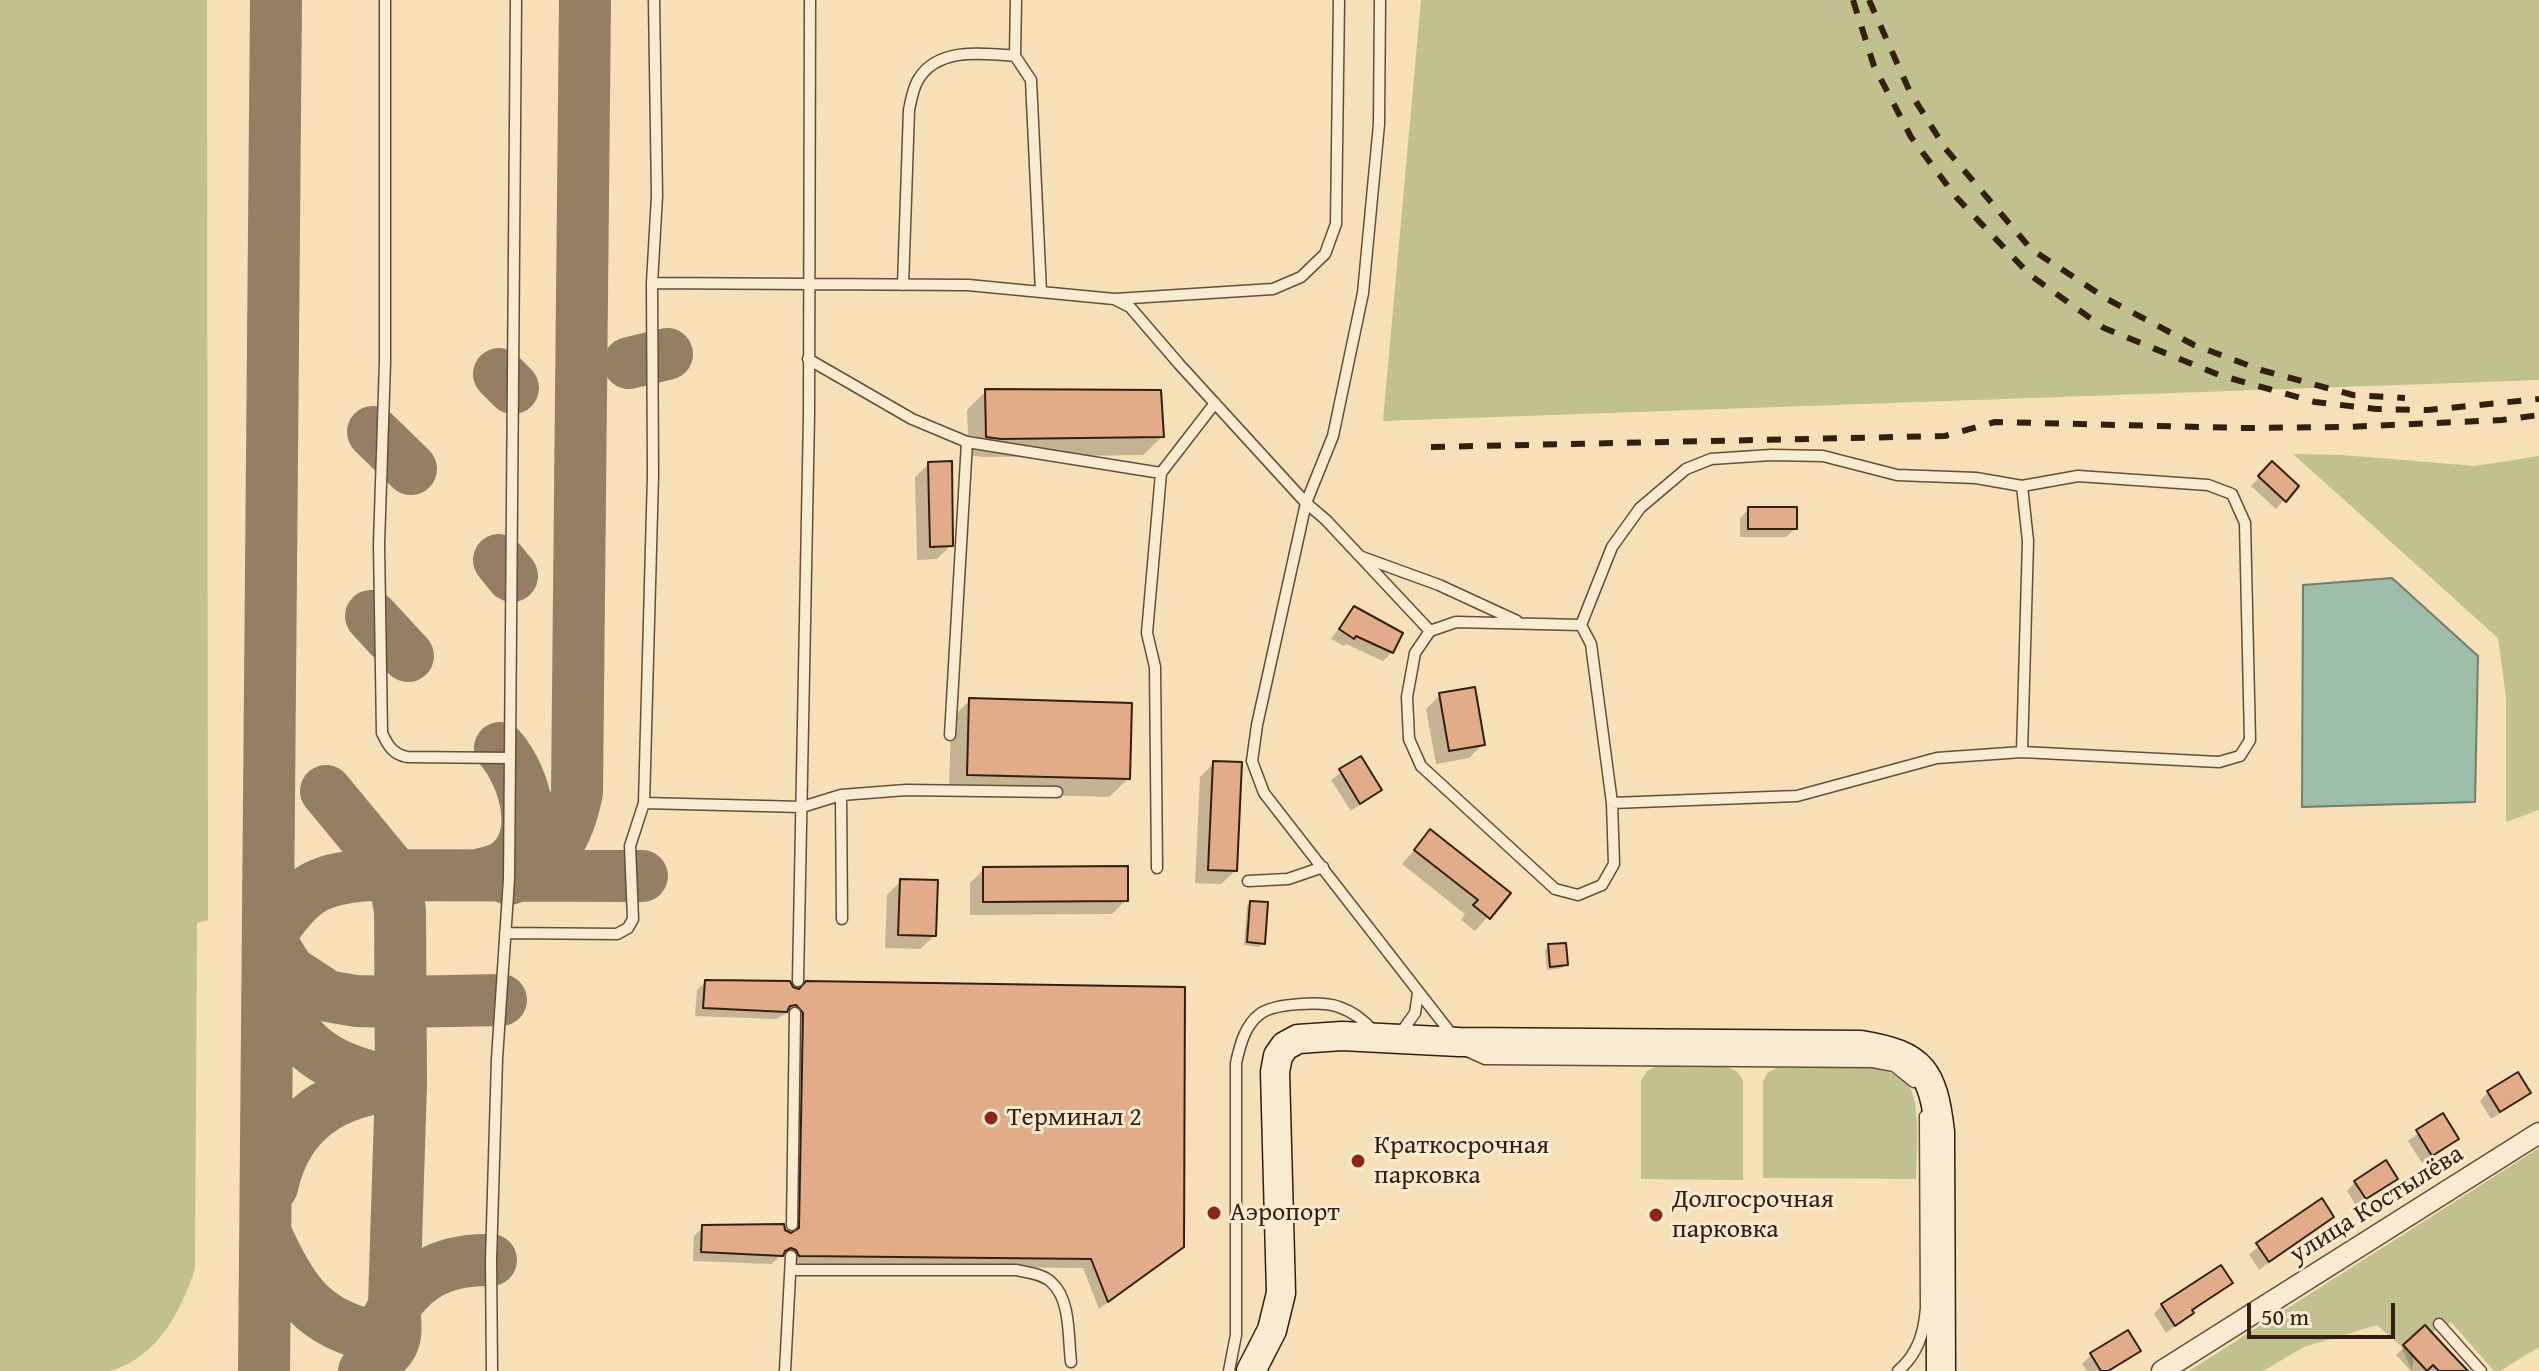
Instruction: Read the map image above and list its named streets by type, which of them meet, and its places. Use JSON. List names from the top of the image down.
{
  "streets": {
    "street": ["улица Костылёва"]
  },
  "places": [
    "Терминал 2",
    "Краткосрочная парковка",
    "Аэропорт",
    "Долгосрочная парковка"
  ],
  "scale_bar": "50 m"
}
